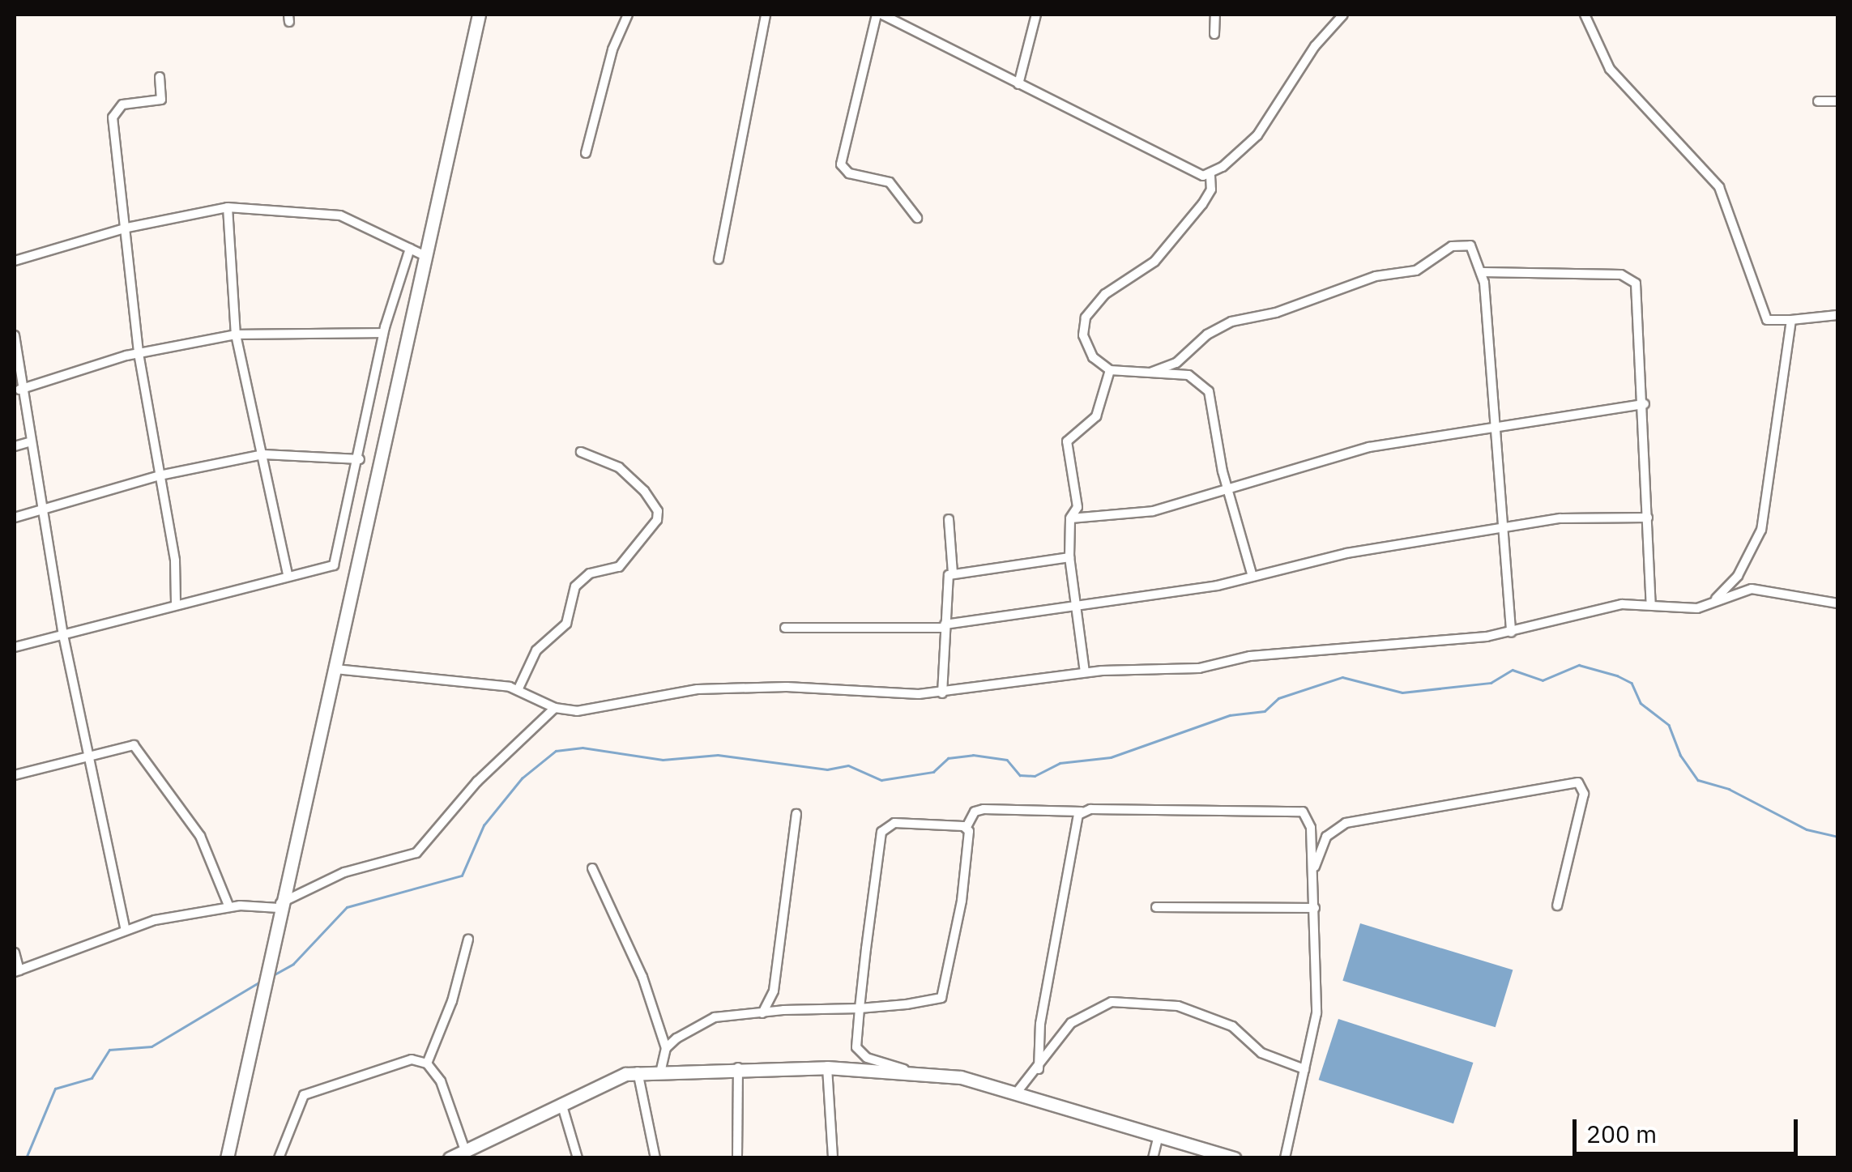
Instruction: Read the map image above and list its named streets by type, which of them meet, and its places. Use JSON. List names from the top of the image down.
{
  "scale_bar": "200 m"
}
